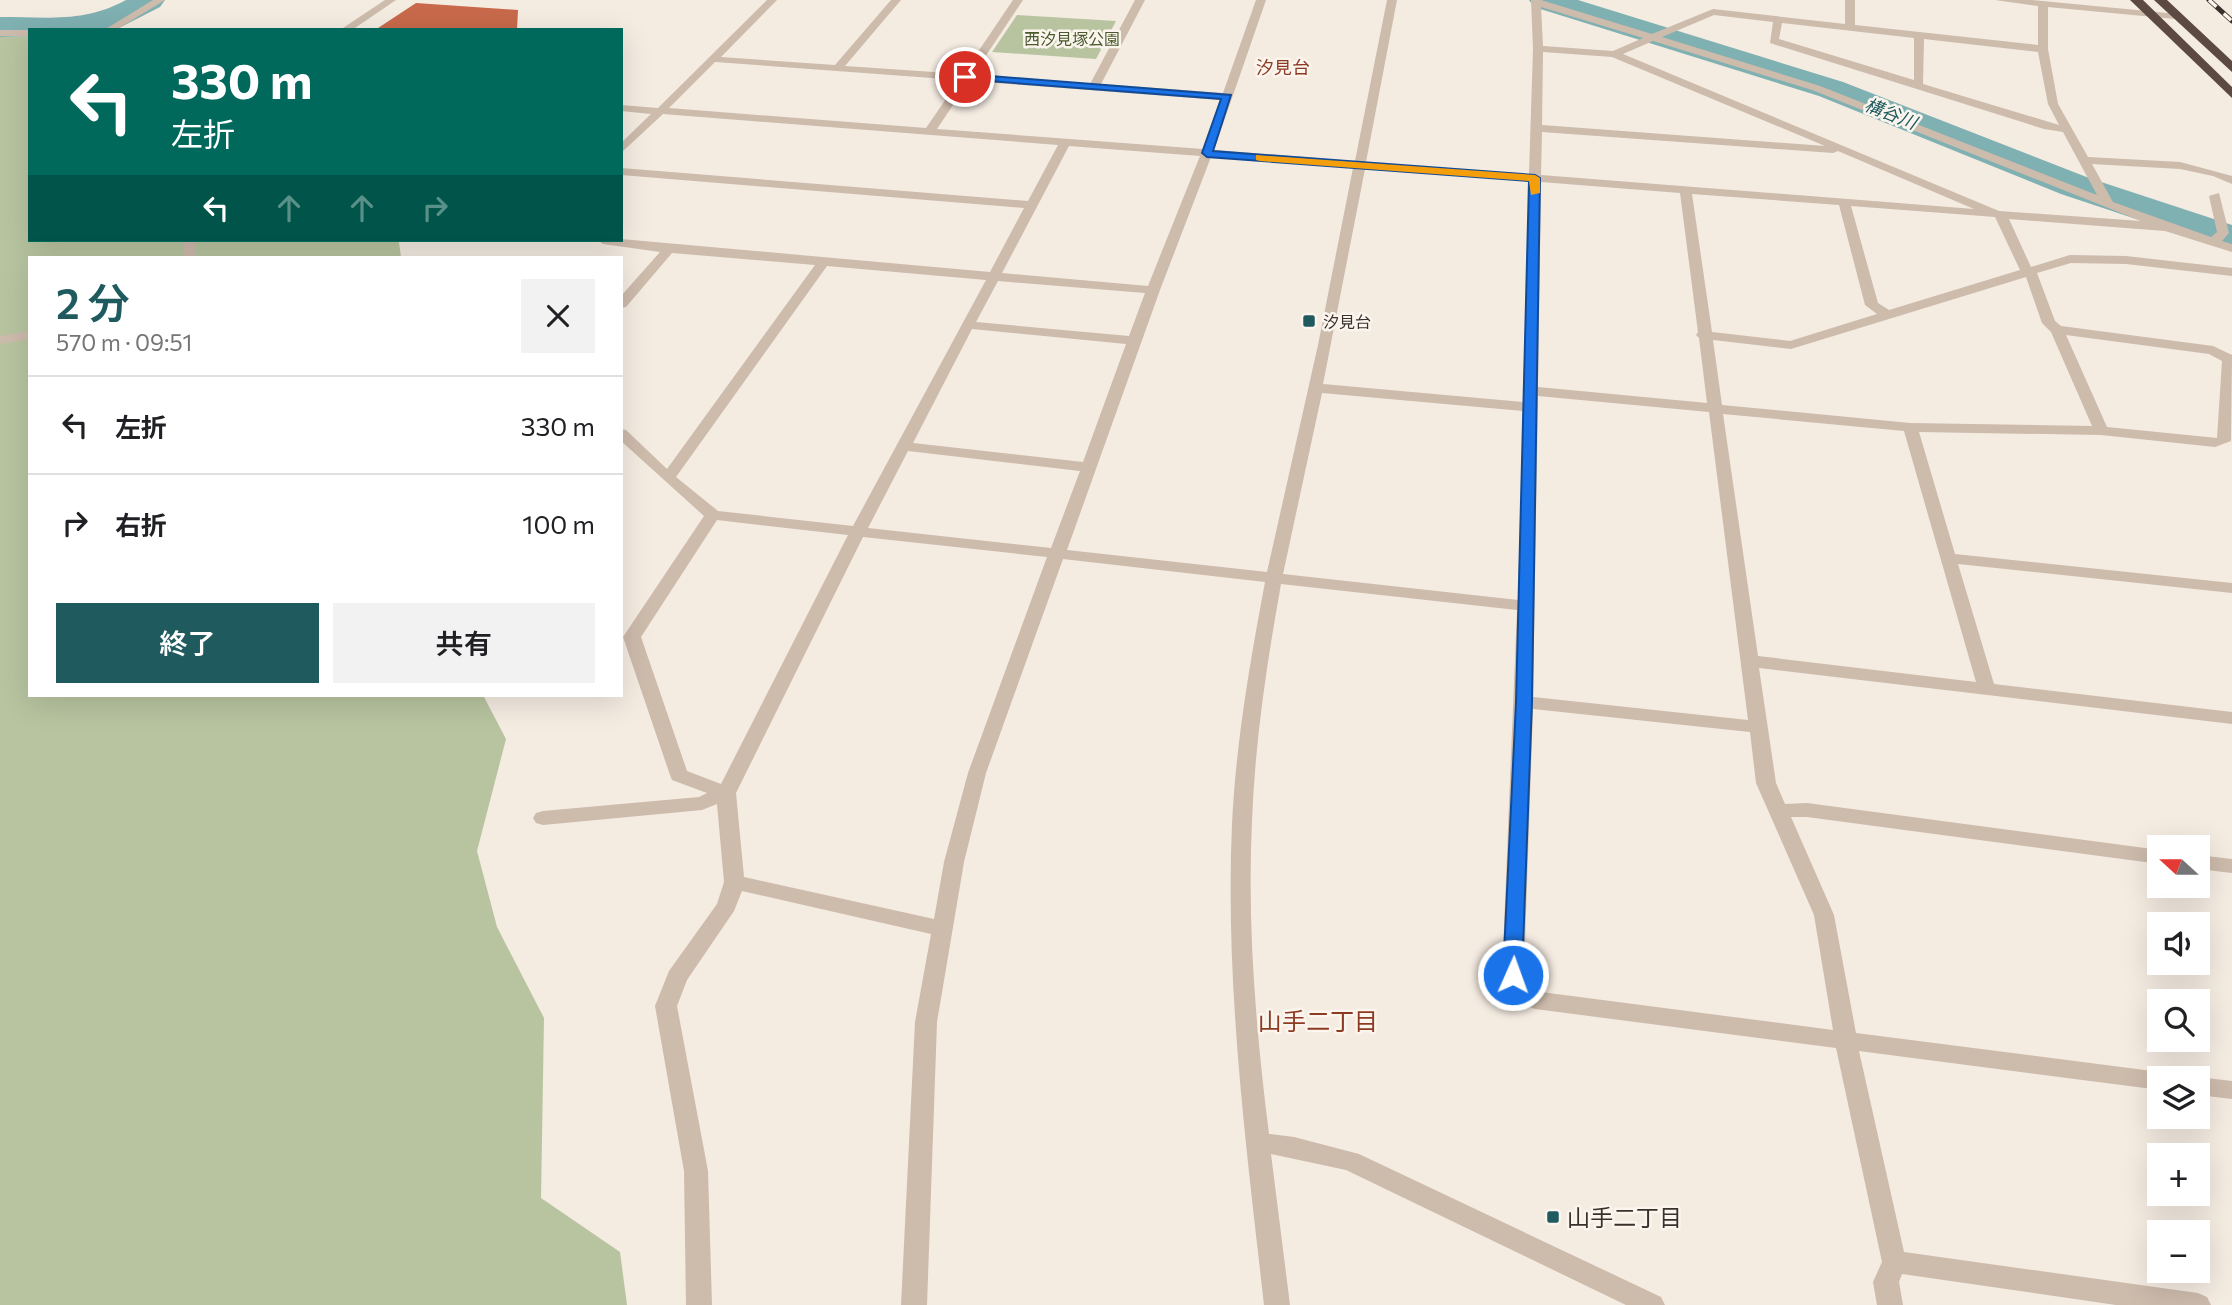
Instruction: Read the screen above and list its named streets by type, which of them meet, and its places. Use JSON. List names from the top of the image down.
{
  "districts": ["汐見台", "山手二丁目"],
  "water": ["構谷川"],
  "parks": ["西汐見塚公園"],
  "places": {
    "transit": ["汐見台", "山手二丁目"]
  },
  "north": "left",
  "page": {
    "turn": ["330 m", "左折"],
    "heading": ["2 分", "570 m · 09:51"],
    "list": [
      {
        "name": "左折",
        "value": "330 m"
      },
      {
        "name": "右折",
        "value": "100 m"
      }
    ],
    "buttons": ["終了", "共有"],
    "map_buttons": ["+", "−"]
  }
}
